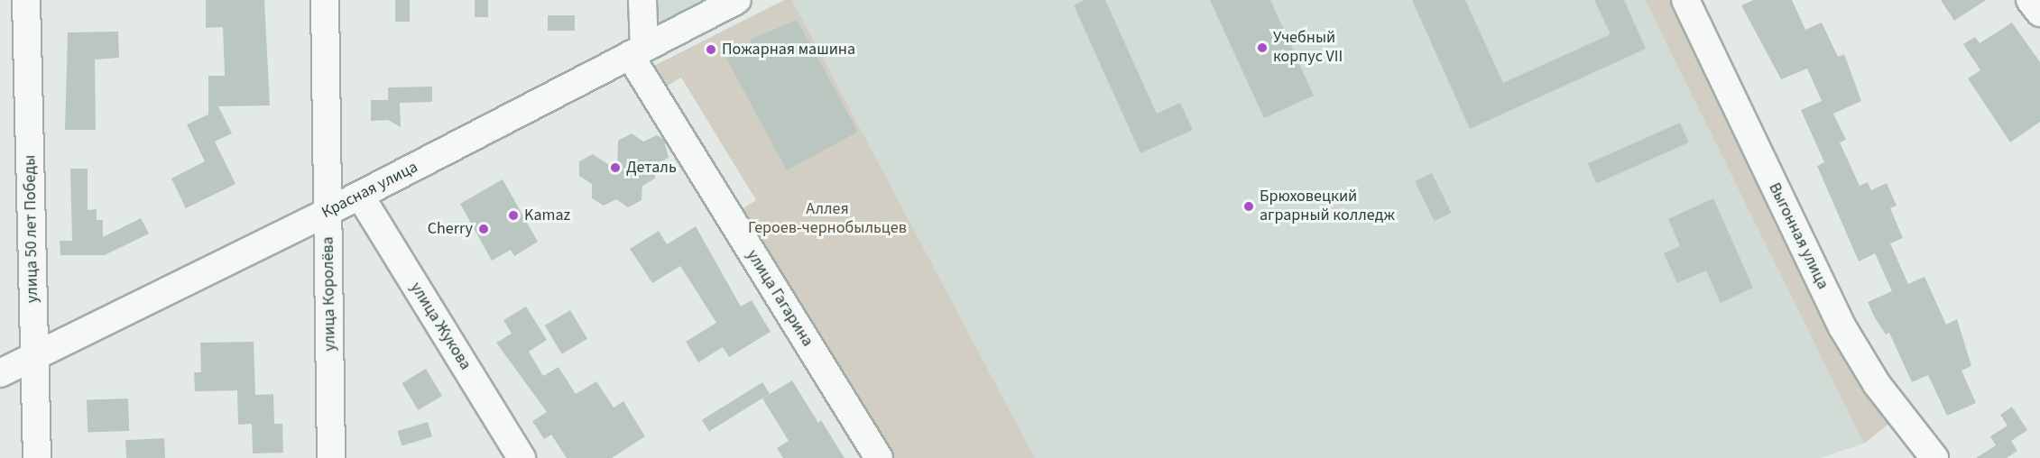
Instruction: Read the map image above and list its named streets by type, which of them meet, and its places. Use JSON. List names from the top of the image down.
{
  "streets": {
    "street": [
      "Красная улица",
      "улица 50 лет Победы",
      "Выгонная улица",
      "улица Королёва",
      "улица Гагарина",
      "улица Жукова"
    ]
  },
  "crossings": [
    ["Красная улица", "улица 50 лет Победы"],
    ["Красная улица", "улица Королёва"],
    ["Красная улица", "улица Гагарина"],
    ["Красная улица", "улица Жукова"]
  ],
  "parks": ["Аллея Героев-чернобыльцев"],
  "places": [
    "Учебный корпус VII",
    "Пожарная машина",
    "Деталь",
    "Брюховецкий аграрный колледж",
    "Kamaz",
    "Cherry"
  ]
}
